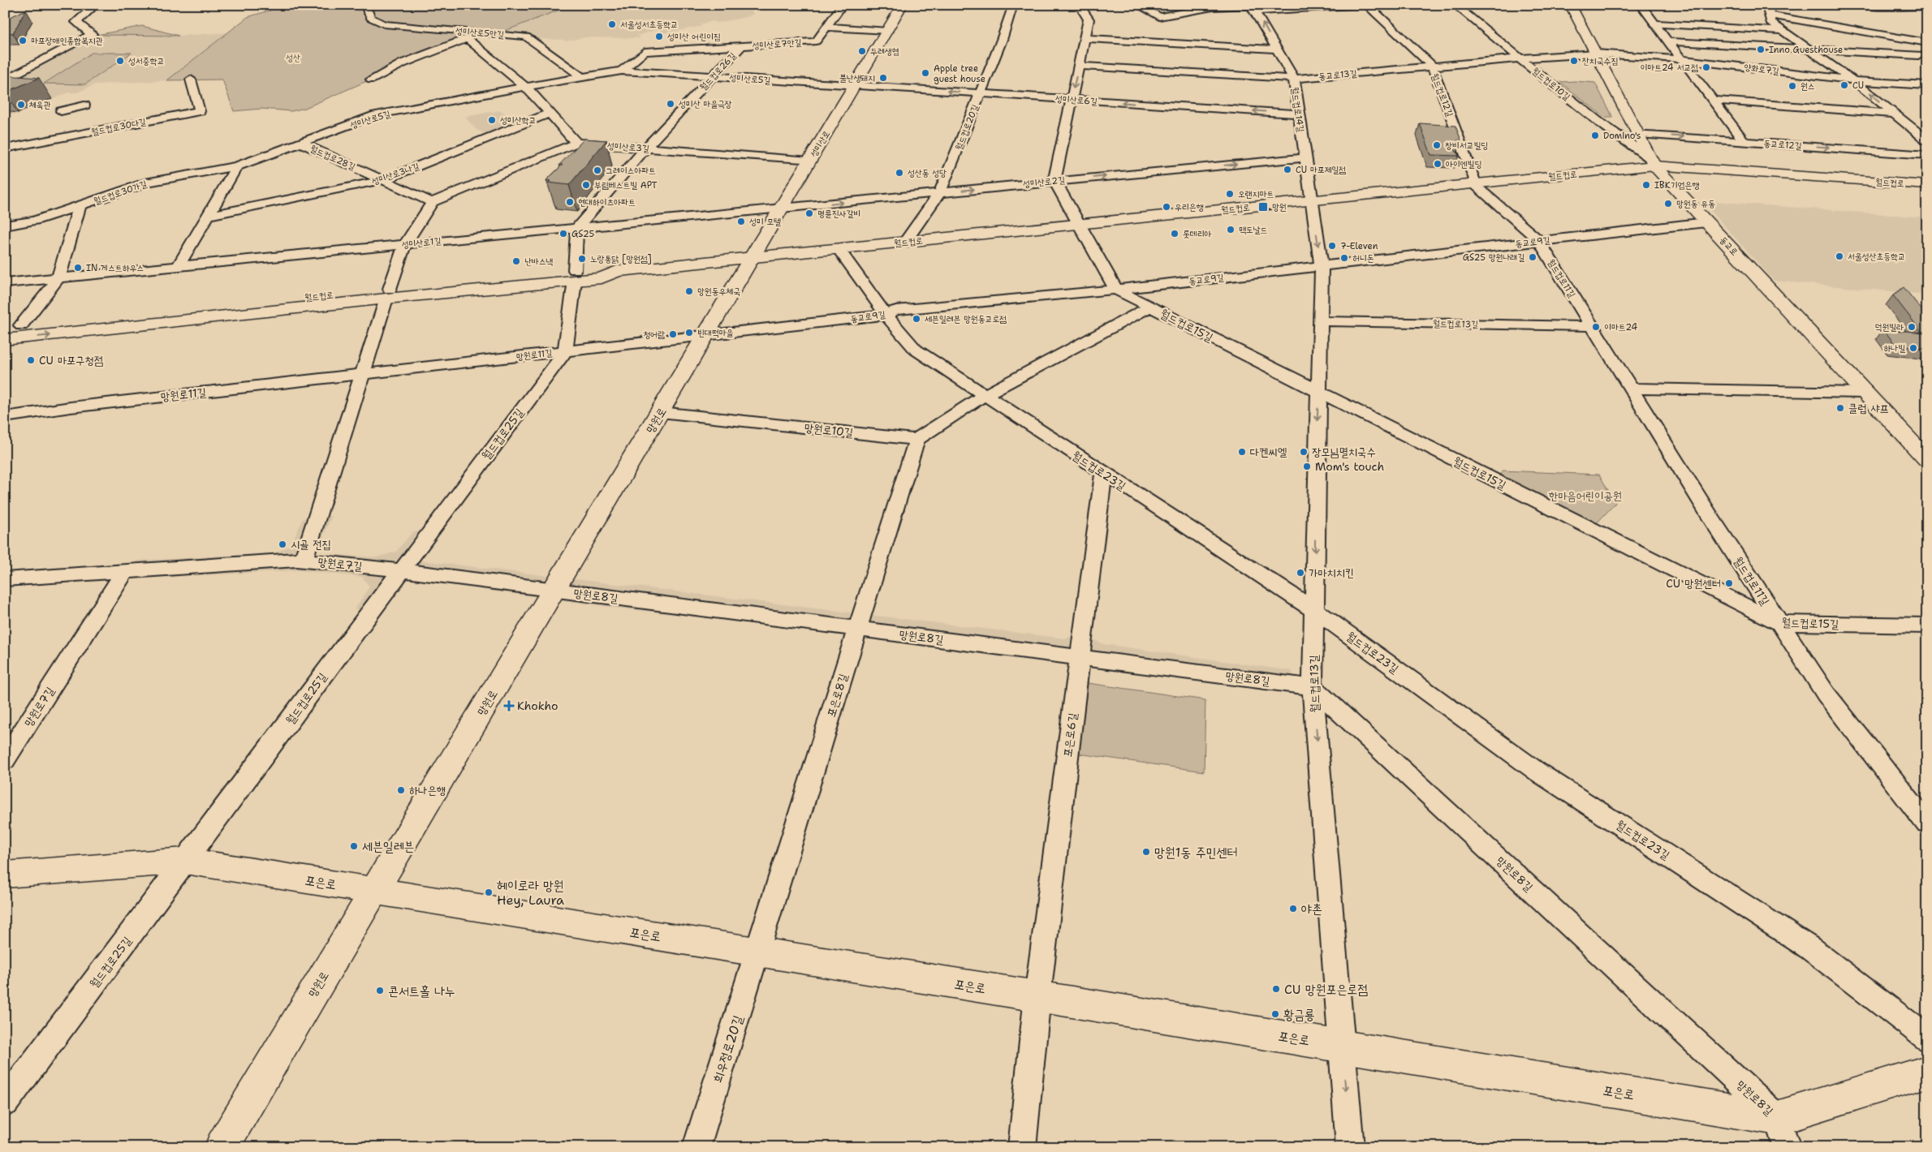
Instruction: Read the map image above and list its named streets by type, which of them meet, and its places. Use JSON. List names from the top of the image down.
{
  "streets": {
    "street": [
      "성미산로5안길",
      "성미산로7안길",
      "양화로7길",
      "월드컵로26길",
      "동교로13길",
      "성미산로5길",
      "월드컵로10길",
      "월드컵로12길",
      "성미산로6길",
      "월드컵로14길",
      "월드컵로30다길",
      "월드컵로20길",
      "성미산로",
      "동교로12길",
      "성미산로3길",
      "월드컵로28길",
      "성미산로3나길",
      "월드컵로",
      "성미산로2길",
      "월드컵로30가길",
      "동교로9길",
      "성미산로1길",
      "동교로",
      "월드컵로11길",
      "월드컵로13길",
      "월드컵로15길",
      "망원로11길",
      "망원로",
      "망원로10길",
      "월드컵로25길",
      "월드컵로23길",
      "망원로7길",
      "망원로8길",
      "포은로8길",
      "포은로6길",
      "포은로",
      "희우정로20길"
    ]
  },
  "crossings": [
    ["성미산로5안길", "성미산로5길"],
    ["성미산로7안길", "월드컵로26길"],
    ["성미산로7안길", "성미산로5길"],
    ["양화로7길", "동교로13길"],
    ["양화로7길", "동교로"],
    ["월드컵로26길", "성미산로5길"],
    ["월드컵로26길", "성미산로3길"],
    ["월드컵로26길", "성미산로1길"],
    ["동교로13길", "월드컵로10길"],
    ["동교로13길", "월드컵로12길"],
    ["동교로13길", "월드컵로14길"],
    ["동교로13길", "동교로"],
    ["성미산로5길", "성미산로6길"],
    ["성미산로5길", "성미산로"],
    ["성미산로5길", "월드컵로28길"],
    ["성미산로5길", "월드컵로30가길"],
    ["월드컵로10길", "동교로12길"],
    ["월드컵로10길", "월드컵로"],
    ["월드컵로10길", "동교로"],
    ["월드컵로12길", "월드컵로"],
    ["월드컵로12길", "월드컵로11길"],
    ["성미산로6길", "월드컵로14길"],
    ["성미산로6길", "월드컵로20길"],
    ["성미산로6길", "성미산로"],
    ["월드컵로14길", "월드컵로"],
    ["월드컵로14길", "성미산로2길"],
    ["월드컵로14길", "월드컵로13길"],
    ["월드컵로20길", "월드컵로"],
    ["월드컵로20길", "성미산로2길"],
    ["성미산로", "성미산로3길"],
    ["성미산로", "월드컵로"],
    ["성미산로", "성미산로2길"],
    ["성미산로", "성미산로1길"],
    ["성미산로", "망원로"],
    ["동교로12길", "동교로"],
    ["월드컵로28길", "성미산로3나길"],
    ["월드컵로", "성미산로1길"],
    ["월드컵로", "동교로"],
    ["월드컵로", "월드컵로11길"],
    ["월드컵로", "월드컵로13길"],
    ["월드컵로", "망원로"],
    ["월드컵로", "월드컵로25길"],
    ["월드컵로", "월드컵로23길"],
    ["성미산로2길", "성미산로1길"],
    ["동교로9길", "동교로"],
    ["동교로9길", "월드컵로11길"],
    ["동교로9길", "월드컵로13길"],
    ["동교로9길", "월드컵로15길"],
    ["동교로9길", "망원로11길"],
    ["동교로9길", "망원로"],
    ["동교로9길", "월드컵로23길"],
    ["월드컵로11길", "월드컵로13길"],
    ["월드컵로11길", "월드컵로15길"],
    ["월드컵로13길", "월드컵로15길"],
    ["월드컵로13길", "월드컵로23길"],
    ["월드컵로13길", "망원로8길"],
    ["월드컵로13길", "포은로"],
    ["망원로11길", "망원로"],
    ["망원로11길", "월드컵로25길"],
    ["망원로", "망원로10길"],
    ["망원로", "망원로7길"],
    ["망원로", "망원로8길"],
    ["망원로", "포은로"],
    ["망원로10길", "포은로8길"],
    ["월드컵로25길", "망원로7길"],
    ["월드컵로25길", "포은로"],
    ["월드컵로23길", "포은로6길"],
    ["망원로7길", "망원로8길"],
    ["망원로8길", "포은로8길"],
    ["망원로8길", "포은로6길"],
    ["망원로8길", "포은로"],
    ["포은로8길", "포은로"],
    ["포은로8길", "희우정로20길"],
    ["포은로6길", "포은로"],
    ["포은로", "희우정로20길"]
  ],
  "one_way": ["월드컵로13길"],
  "parks": ["성산", "한마음어린이공원"],
  "places": {
    "other": [
      "서울성서초등학교",
      "성미산 어린이집",
      "마포장애인종합복지관",
      "Inno Guesthouse",
      "두레생협",
      "성서중학교",
      "잔치국수집",
      "이마트24 서교점",
      "Apple tree guest house",
      "뿔난생돼지",
      "CU",
      "원스",
      "성미산 마을극장",
      "체육관",
      "성미산학교",
      "Domino's",
      "창비서교빌딩",
      "아이엔빌딩",
      "CU 마포제일점",
      "그레이스아파트",
      "성산동 성당",
      "부림베스트빌 APT",
      "IBK기업은행",
      "오랜지마트",
      "현대하이츠아파트",
      "망원동 유동",
      "우리은행",
      "명륜진사갈비",
      "성미 모텔",
      "맥도날드",
      "GS25",
      "롯데리아",
      "7-Eleven",
      "서울성산초등학교",
      "GS25 망원나래길",
      "허니돈",
      "노랑통닭 [망원점]",
      "난바스낵",
      "IN 게스트하우스",
      "망원동우체국",
      "세븐일레븐 망원동교로점",
      "이마트24",
      "덕원빌라",
      "빈대떡마을",
      "청어람",
      "하나빌",
      "CU 마포구청점",
      "클럽 샤프",
      "다켄씨엘",
      "장모님멸치국수",
      "Mom's touch",
      "시골 전집",
      "가마치치킨",
      "CU 망원센터",
      "하나은행",
      "세븐일레븐",
      "망원1동 주민센터",
      "헤이로라 망원 Hey, Laura",
      "야촌",
      "CU 망원포은로점",
      "콘서트홀 나누",
      "황금룡"
    ],
    "transit": ["망원"],
    "health": ["Khokho"]
  }
}
